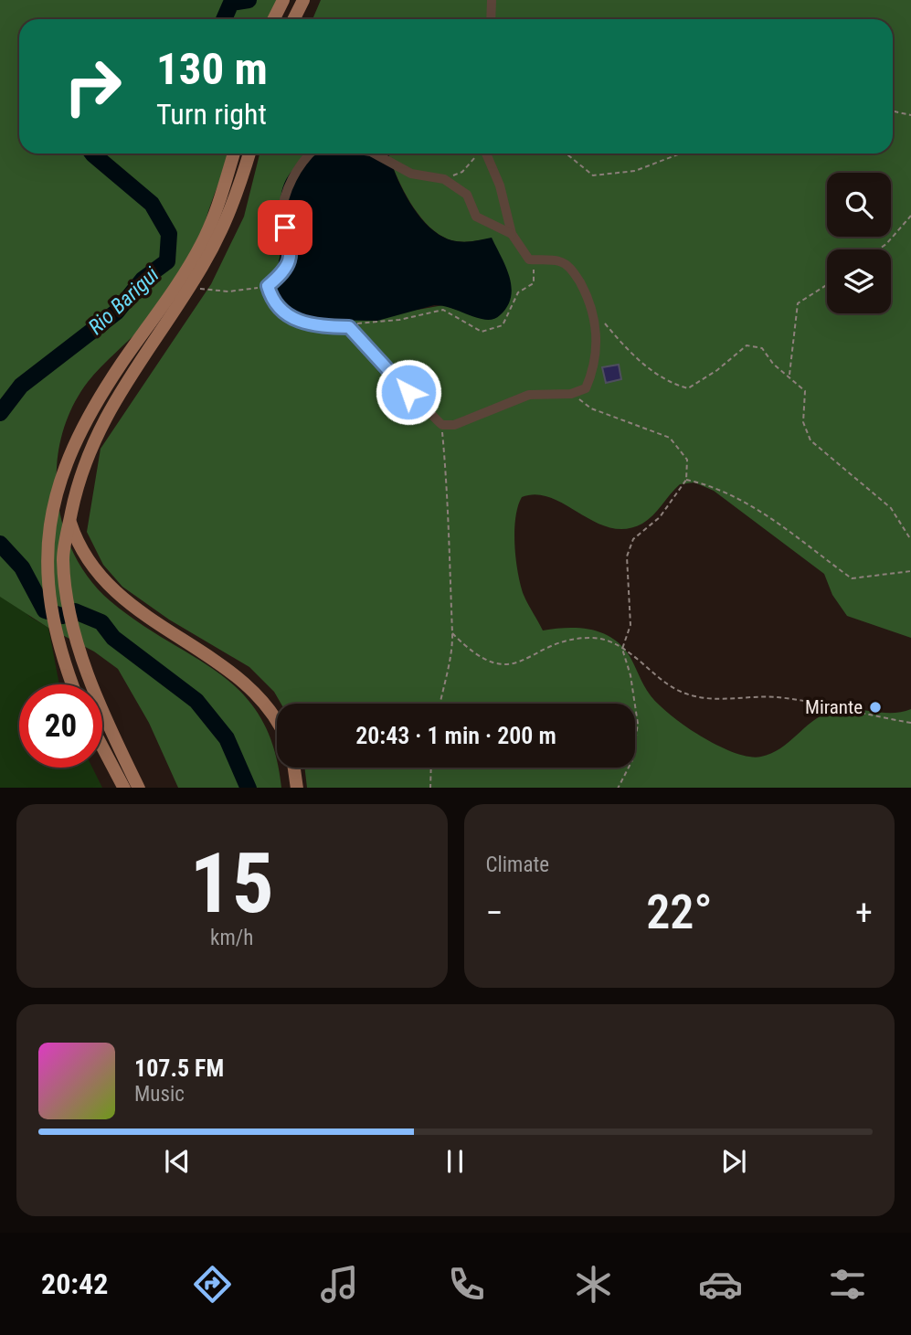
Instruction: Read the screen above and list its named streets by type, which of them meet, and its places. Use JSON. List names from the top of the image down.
{
  "water": ["Rio Barigui"],
  "places": ["Mirante"],
  "page": {
    "turn": ["130 m", "Turn right"],
    "limit": "20",
    "trip": "20:43 · 1 min · 200 m",
    "tile": [
      ["15", "km/h"],
      "Climate"
    ],
    "heat": ["−", "22°", "+"],
    "song": ["107.5 FM", "Music"],
    "tabs": "20:42"
  }
}
